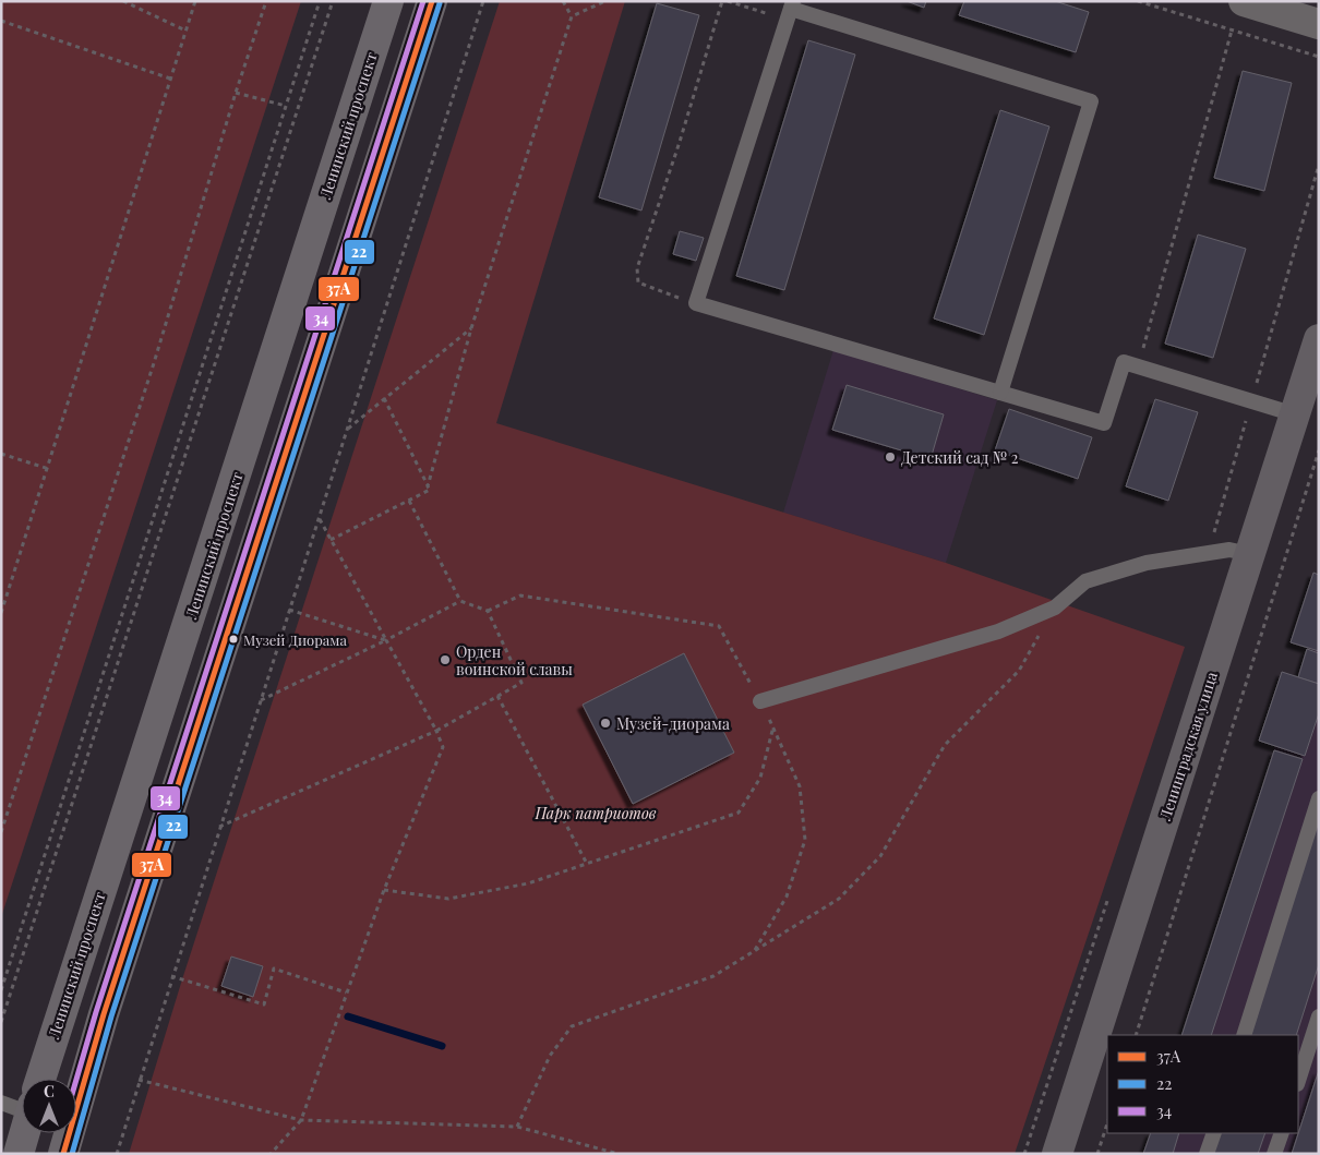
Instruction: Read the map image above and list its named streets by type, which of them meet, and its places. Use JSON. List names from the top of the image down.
{
  "streets": {
    "main road": ["Ленинский проспект", "Ленинградская улица"]
  },
  "parks": ["Парк патриотов"],
  "places": [
    "Детский сад № 2",
    "Музей Диорама",
    "Орден воинской славы",
    "Музей-диорама"
  ],
  "lines": ["transit line 37А", "transit line 34", "transit line 22"],
  "legend": ["37А", "22", "34"],
  "north": "top"
}
